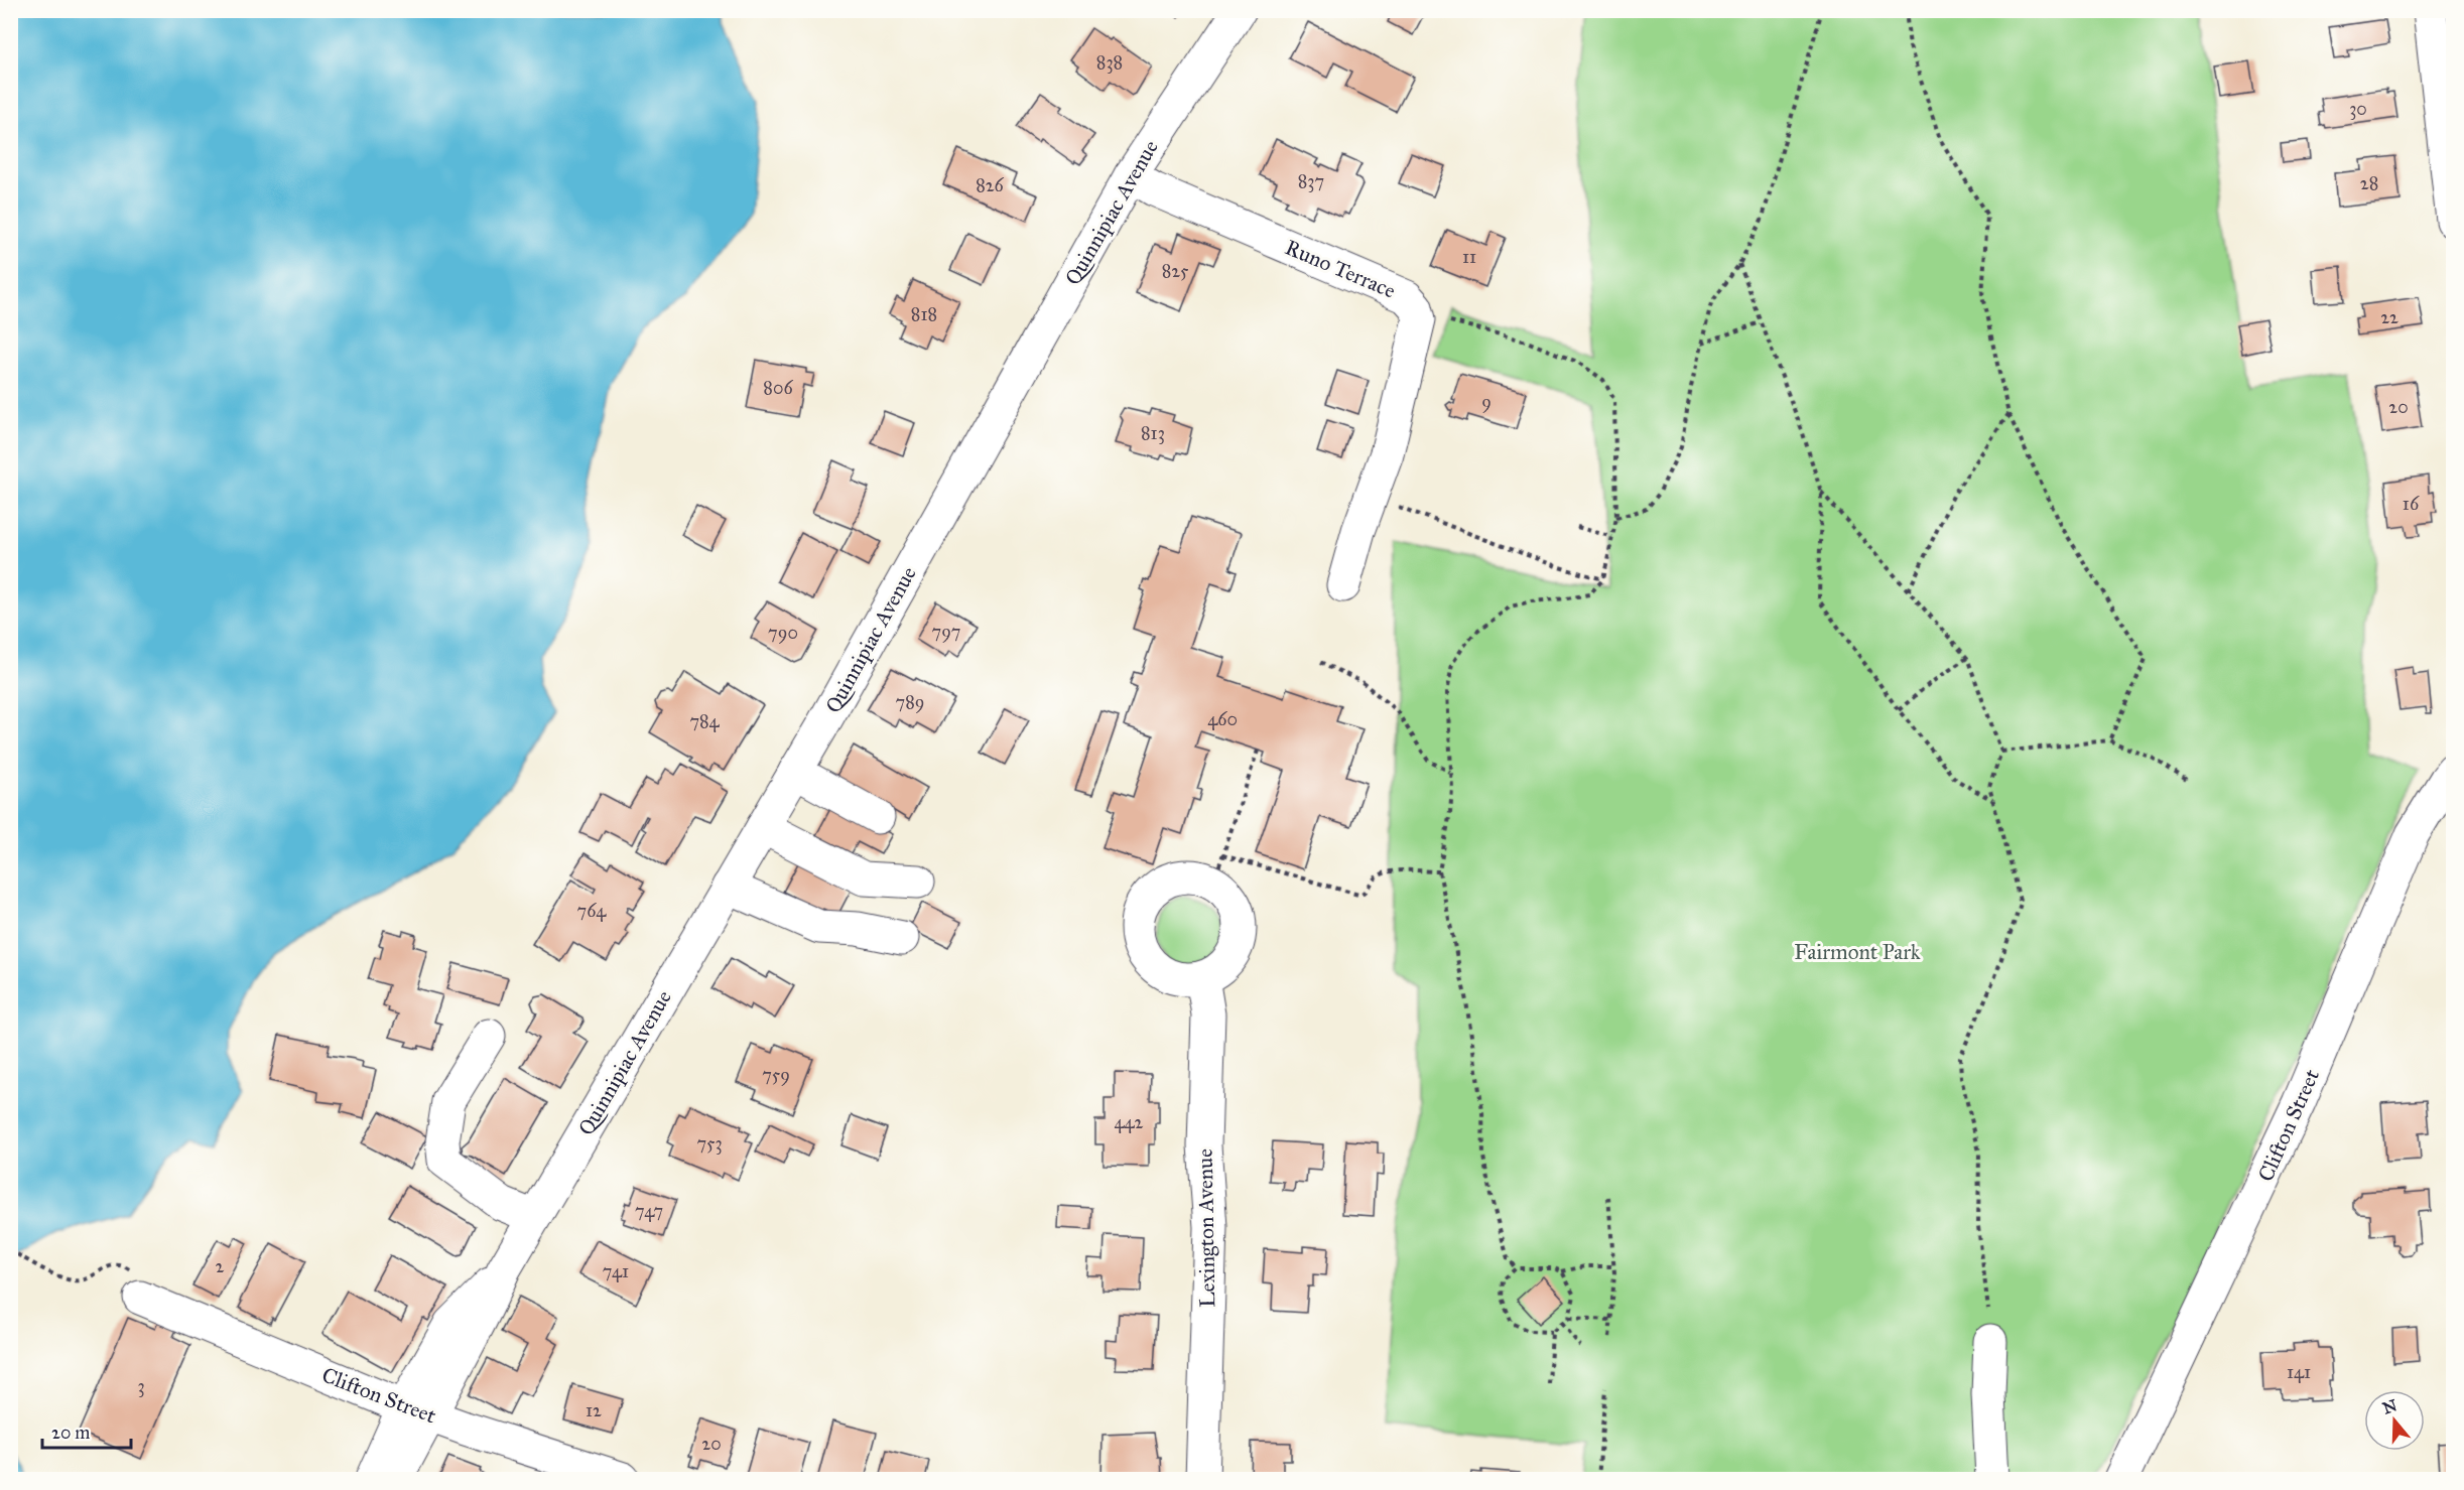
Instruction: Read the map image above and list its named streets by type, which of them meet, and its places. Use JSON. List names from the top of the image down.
{
  "streets": {
    "street": [
      "Quinnipiac Avenue",
      "Runo Terrace",
      "Clifton Street",
      "Lexington Avenue"
    ]
  },
  "crossings": [
    ["Quinnipiac Avenue", "Runo Terrace"],
    ["Quinnipiac Avenue", "Clifton Street"]
  ],
  "parks": ["Fairmont Park"],
  "house_numbers": [
    "838",
    "30",
    "837",
    "28",
    "826",
    "11",
    "825",
    "818",
    "22",
    "806",
    "9",
    "20",
    "813",
    "16",
    "797",
    "790",
    "789",
    "460",
    "784",
    "764",
    "759",
    "442",
    "753",
    "747",
    "2",
    "741",
    "141",
    "3",
    "12",
    "20"
  ],
  "scale_bar": "20 m",
  "north": "top"
}
